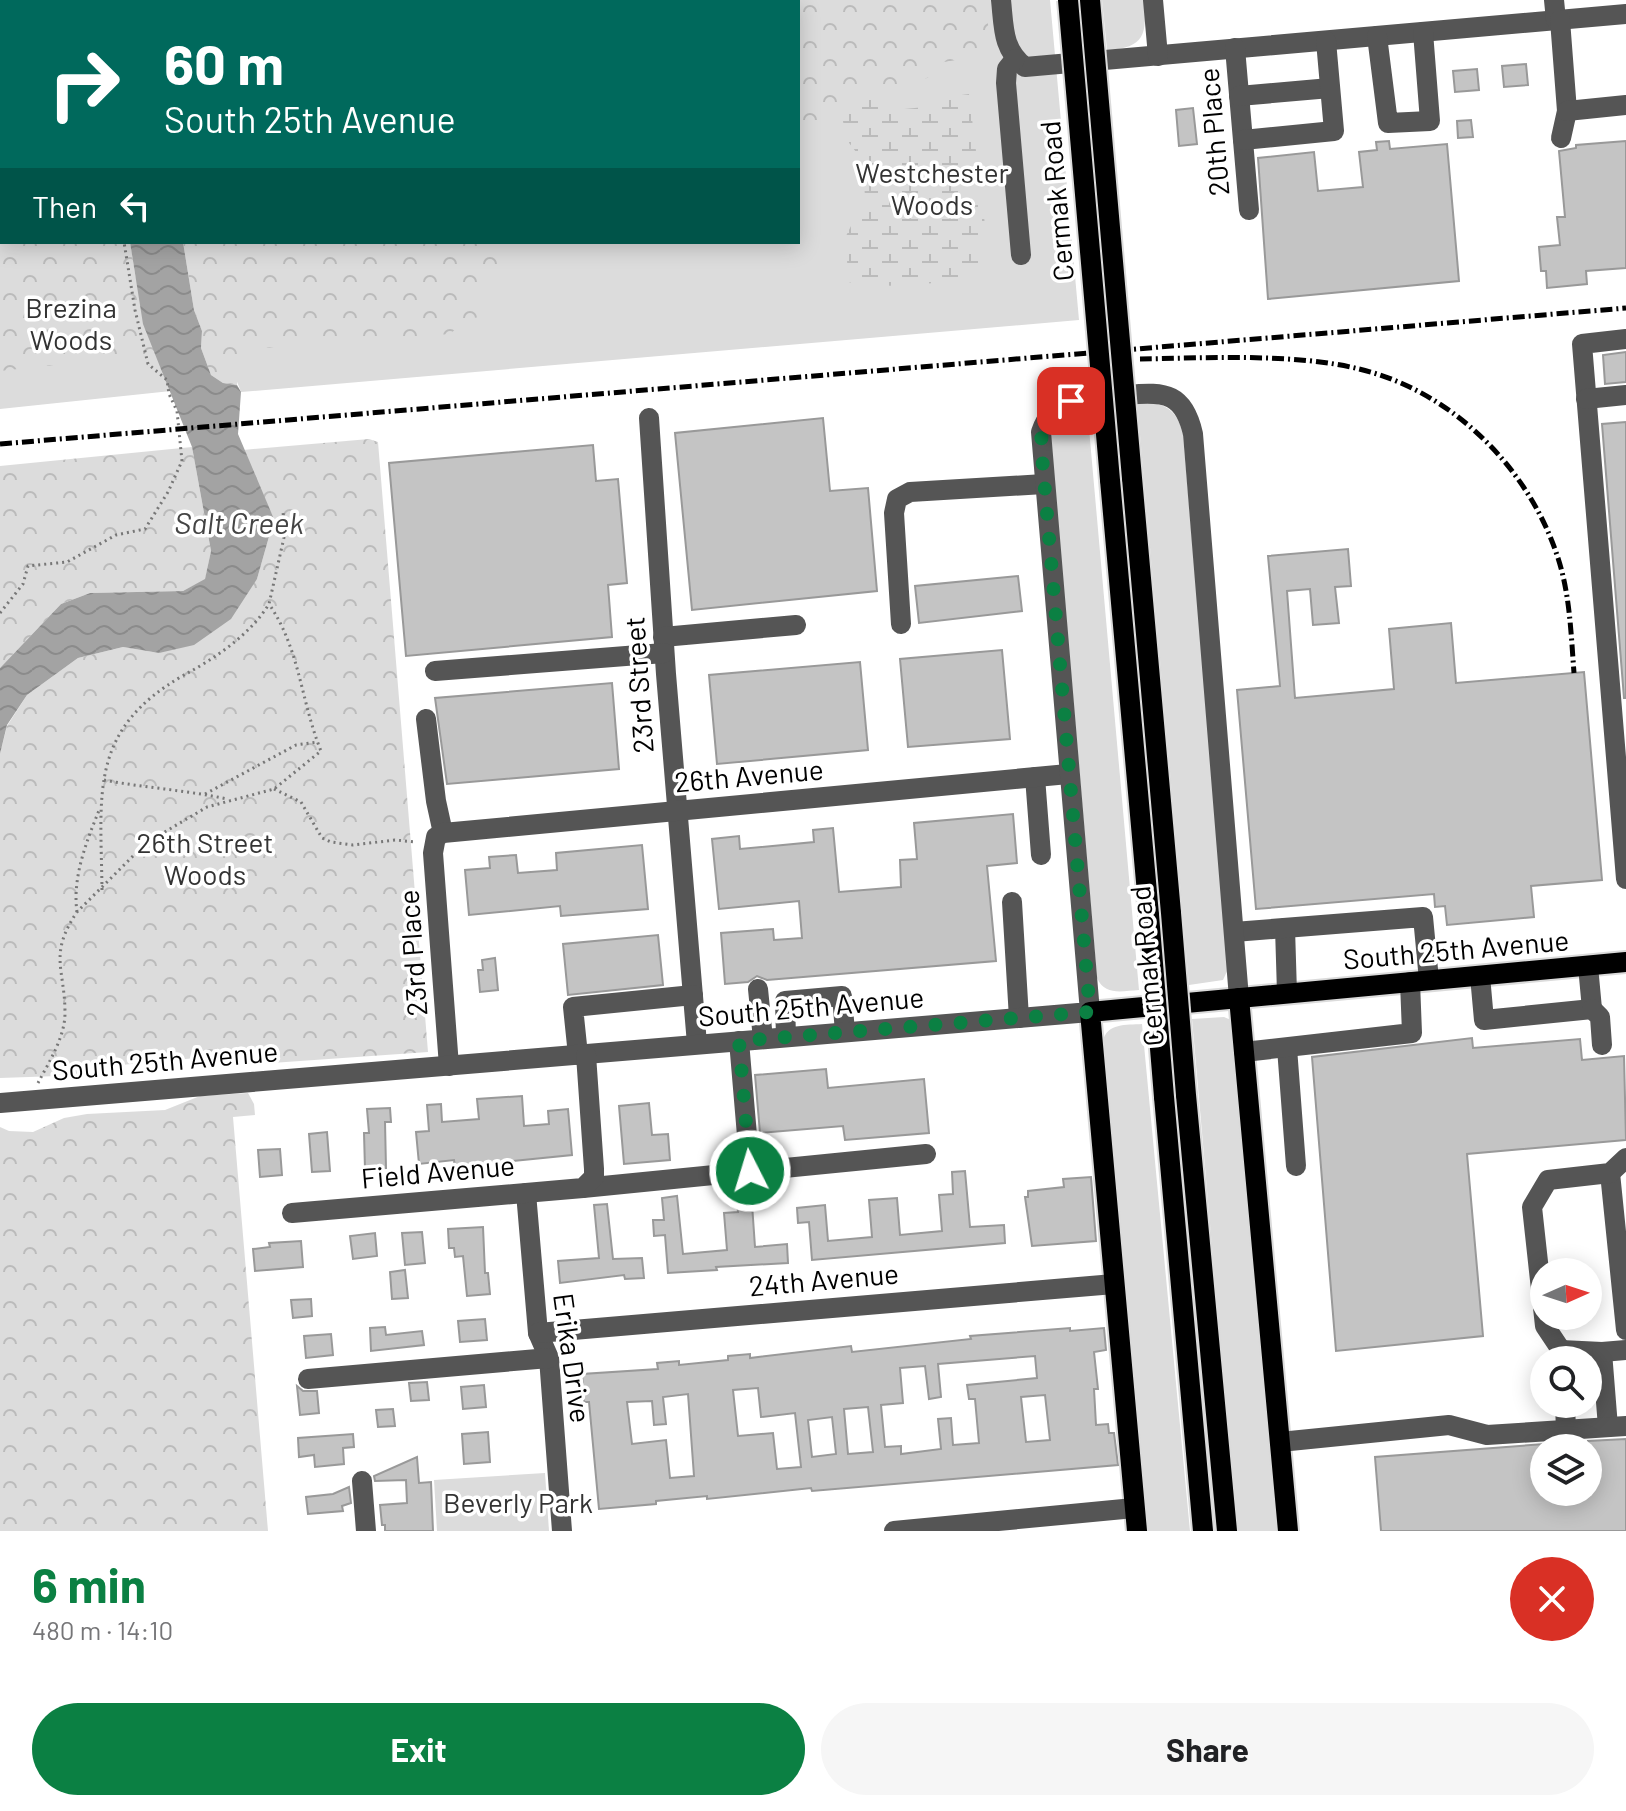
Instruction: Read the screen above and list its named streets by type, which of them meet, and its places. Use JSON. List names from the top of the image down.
{
  "streets": {
    "main road": ["Cermak Road", "South 25th Avenue"],
    "street": [
      "20th Place",
      "23rd Street",
      "26th Avenue",
      "23rd Place",
      "Field Avenue",
      "24th Avenue",
      "Erika Drive"
    ]
  },
  "crossings": [
    ["23rd Street", "26th Avenue"],
    ["23rd Street", "South 25th Avenue"],
    ["26th Avenue", "23rd Place"],
    ["South 25th Avenue", "23rd Place"],
    ["Field Avenue", "Erika Drive"],
    ["24th Avenue", "Erika Drive"]
  ],
  "water": ["Salt Creek"],
  "parks": [
    "Westchester Woods",
    "Brezina Woods",
    "26th Street Woods",
    "Beverly Park"
  ],
  "north": "right",
  "page": {
    "turn": ["60 m", "South 25th Avenue"],
    "then": "Then",
    "heading": ["6 min", "480 m · 14:10"],
    "buttons": ["Exit", "Share"]
  }
}
